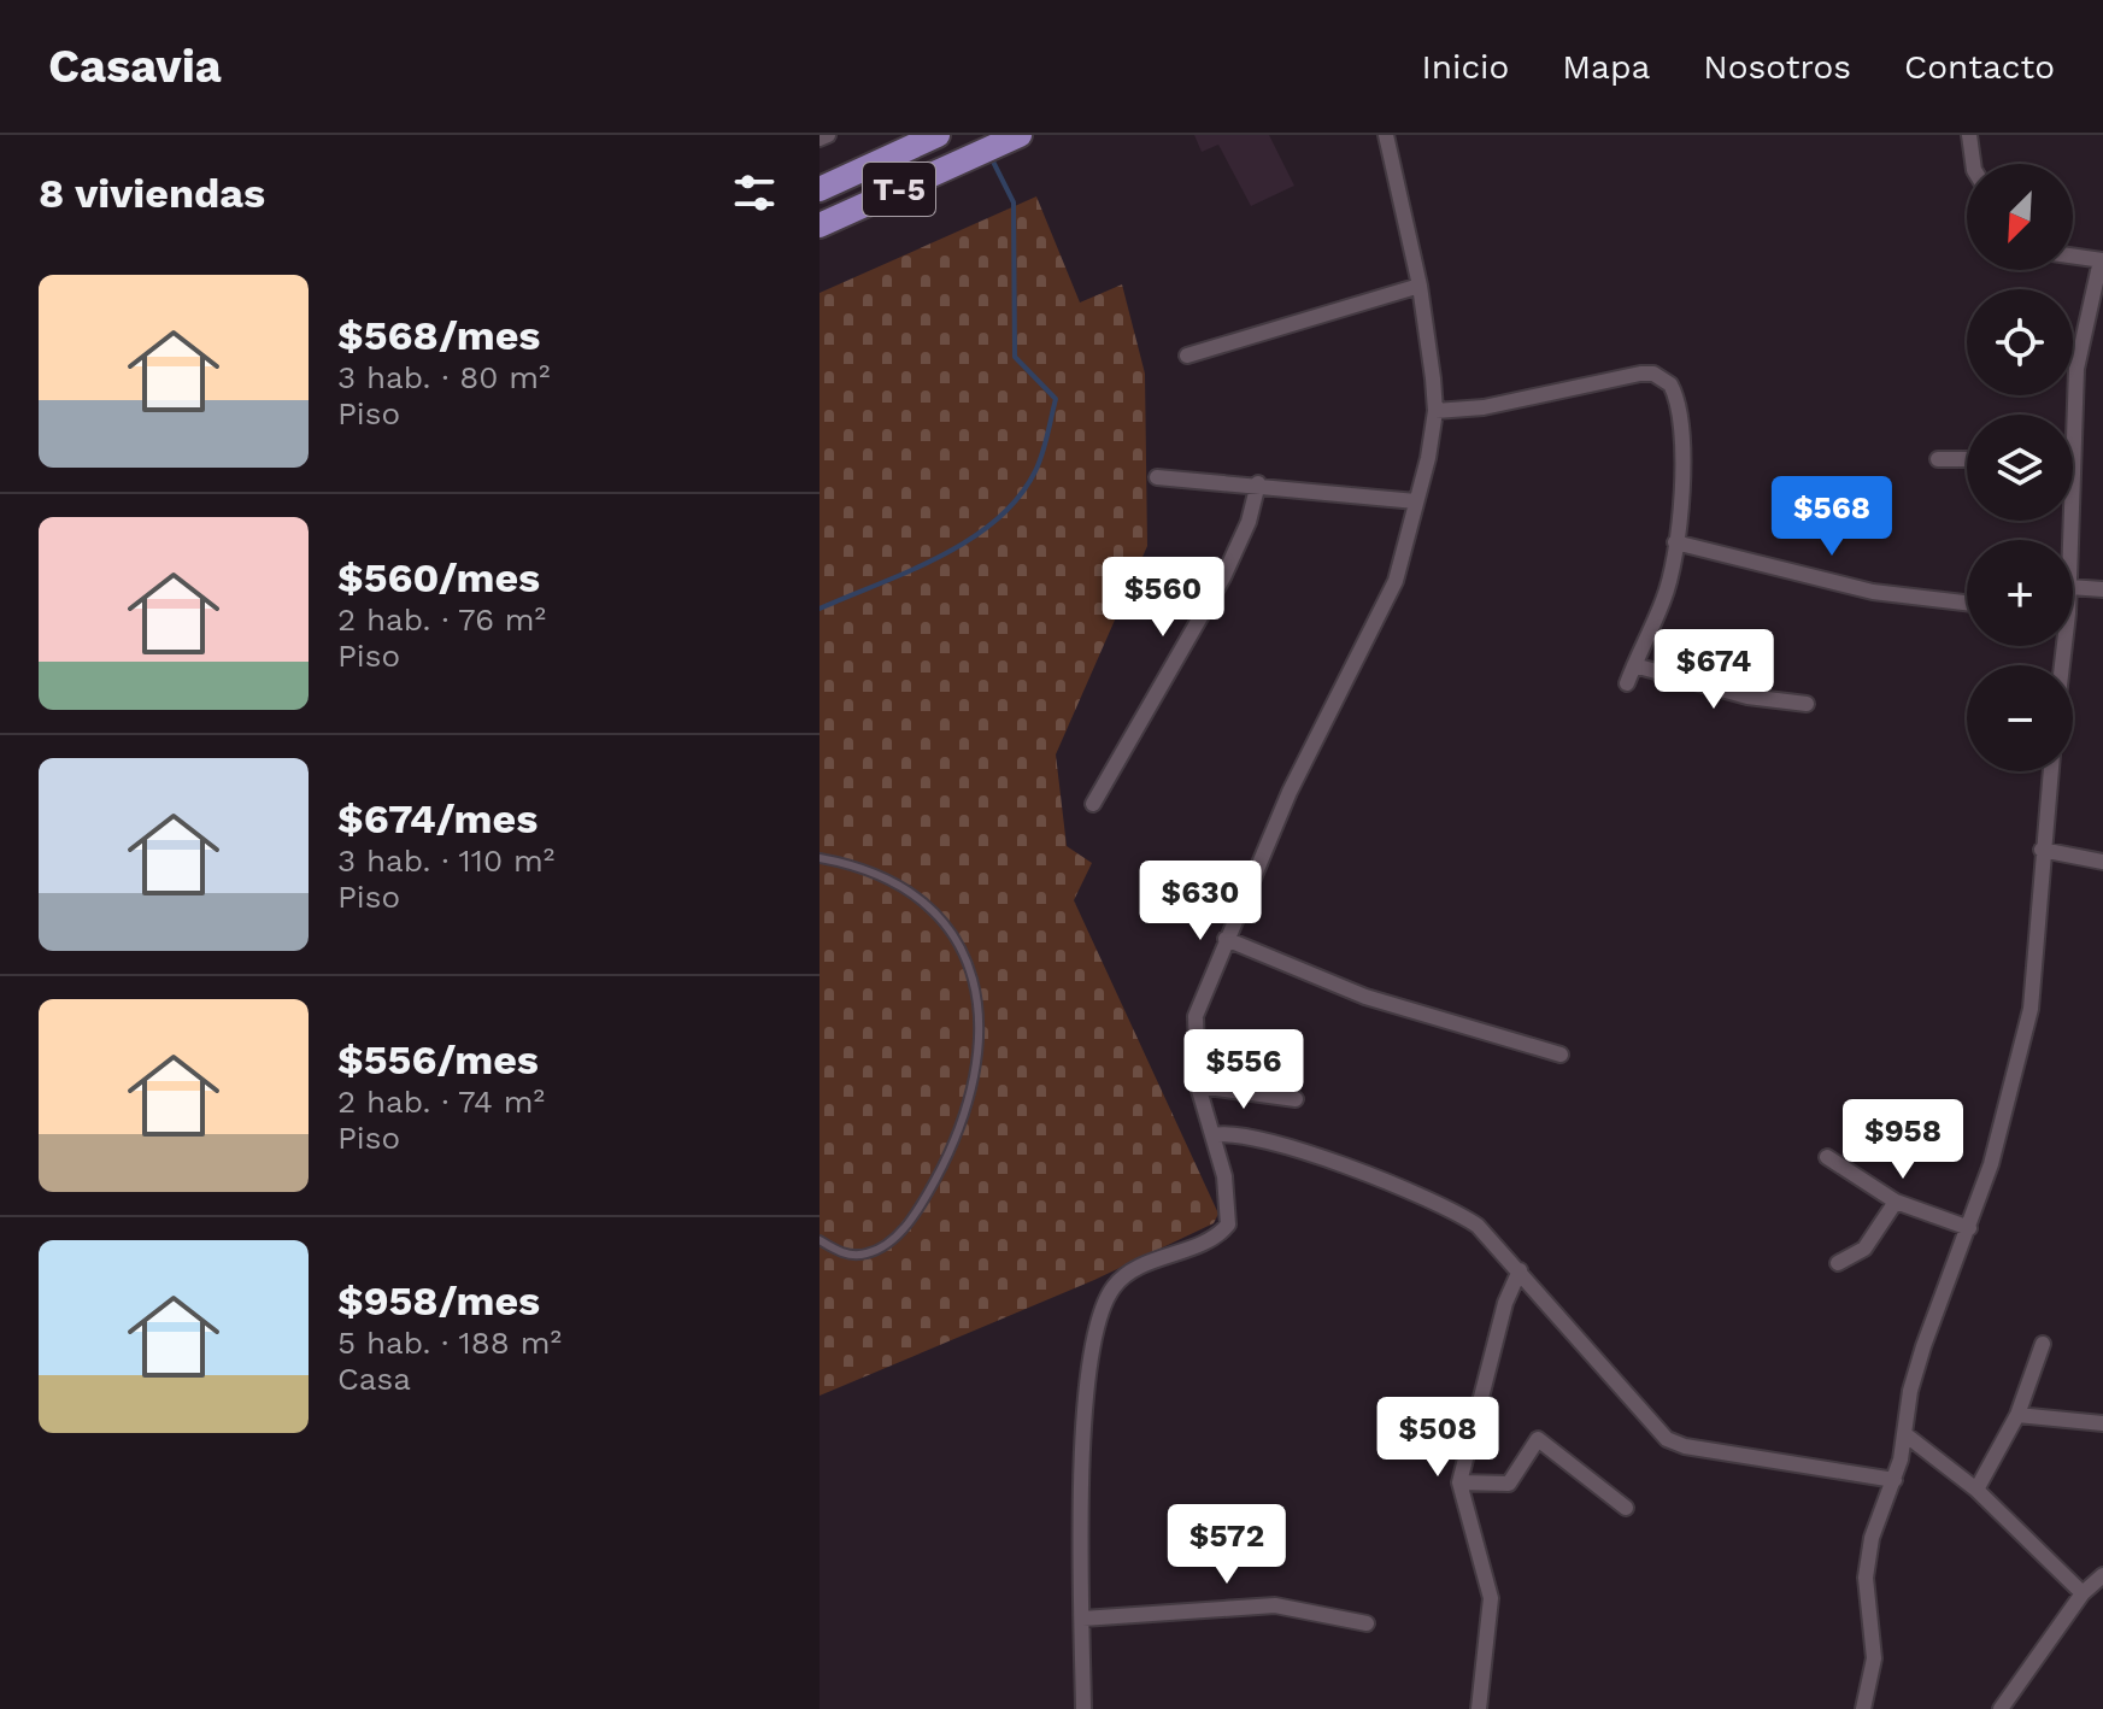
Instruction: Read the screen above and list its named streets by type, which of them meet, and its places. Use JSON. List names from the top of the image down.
{
  "streets": {
    "highway": ["T-5"]
  },
  "north": "bottom left",
  "page": {
    "header": "Casavia",
    "nav": [
      "Inicio",
      "Mapa",
      "Nosotros",
      "Contacto"
    ],
    "heading": "8 viviendas",
    "map_buttons": ["+", "−"],
    "list": [
      {
        "name": "$568/mes",
        "note": "3 hab. · 80 m² · Piso"
      },
      {
        "name": "$560/mes",
        "note": "2 hab. · 76 m² · Piso"
      },
      {
        "name": "$674/mes",
        "note": "3 hab. · 110 m² · Piso"
      },
      {
        "name": "$556/mes",
        "note": "2 hab. · 74 m² · Piso"
      },
      {
        "name": "$958/mes",
        "note": "5 hab. · 188 m² · Casa"
      }
    ],
    "price": [
      "$568",
      "$560",
      "$674",
      "$630",
      "$556",
      "$958",
      "$508",
      "$572"
    ]
  }
}
